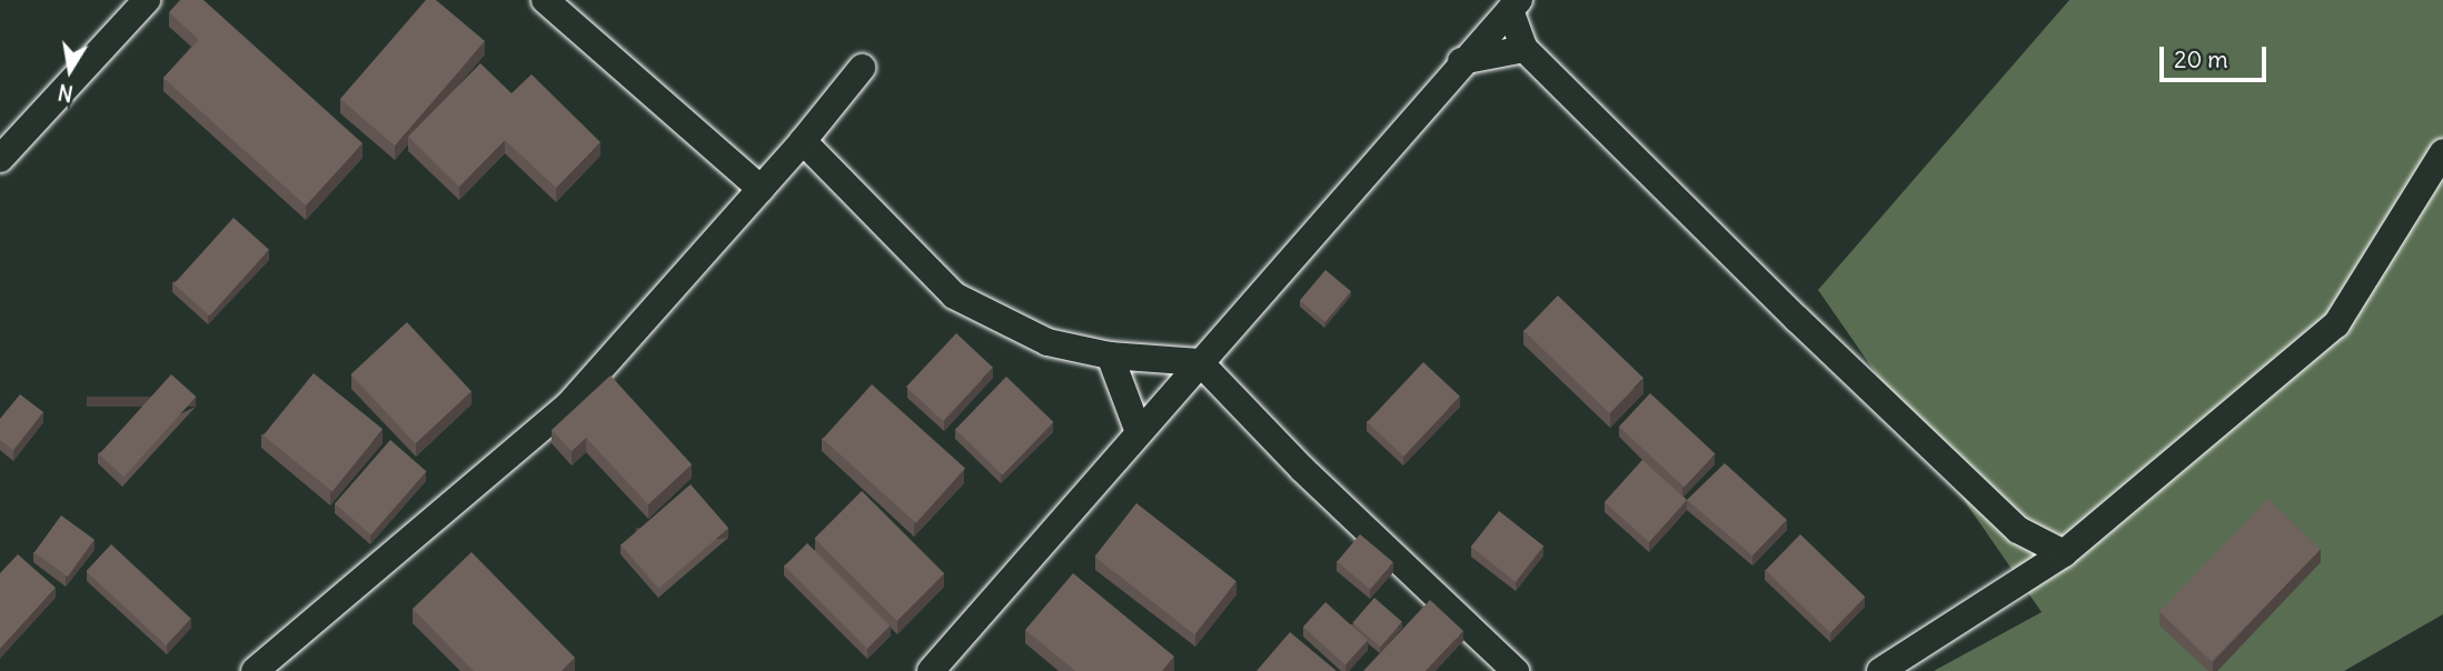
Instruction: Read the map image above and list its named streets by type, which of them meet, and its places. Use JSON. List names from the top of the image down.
{
  "scale_bar": "20 m",
  "north": "bottom"
}
